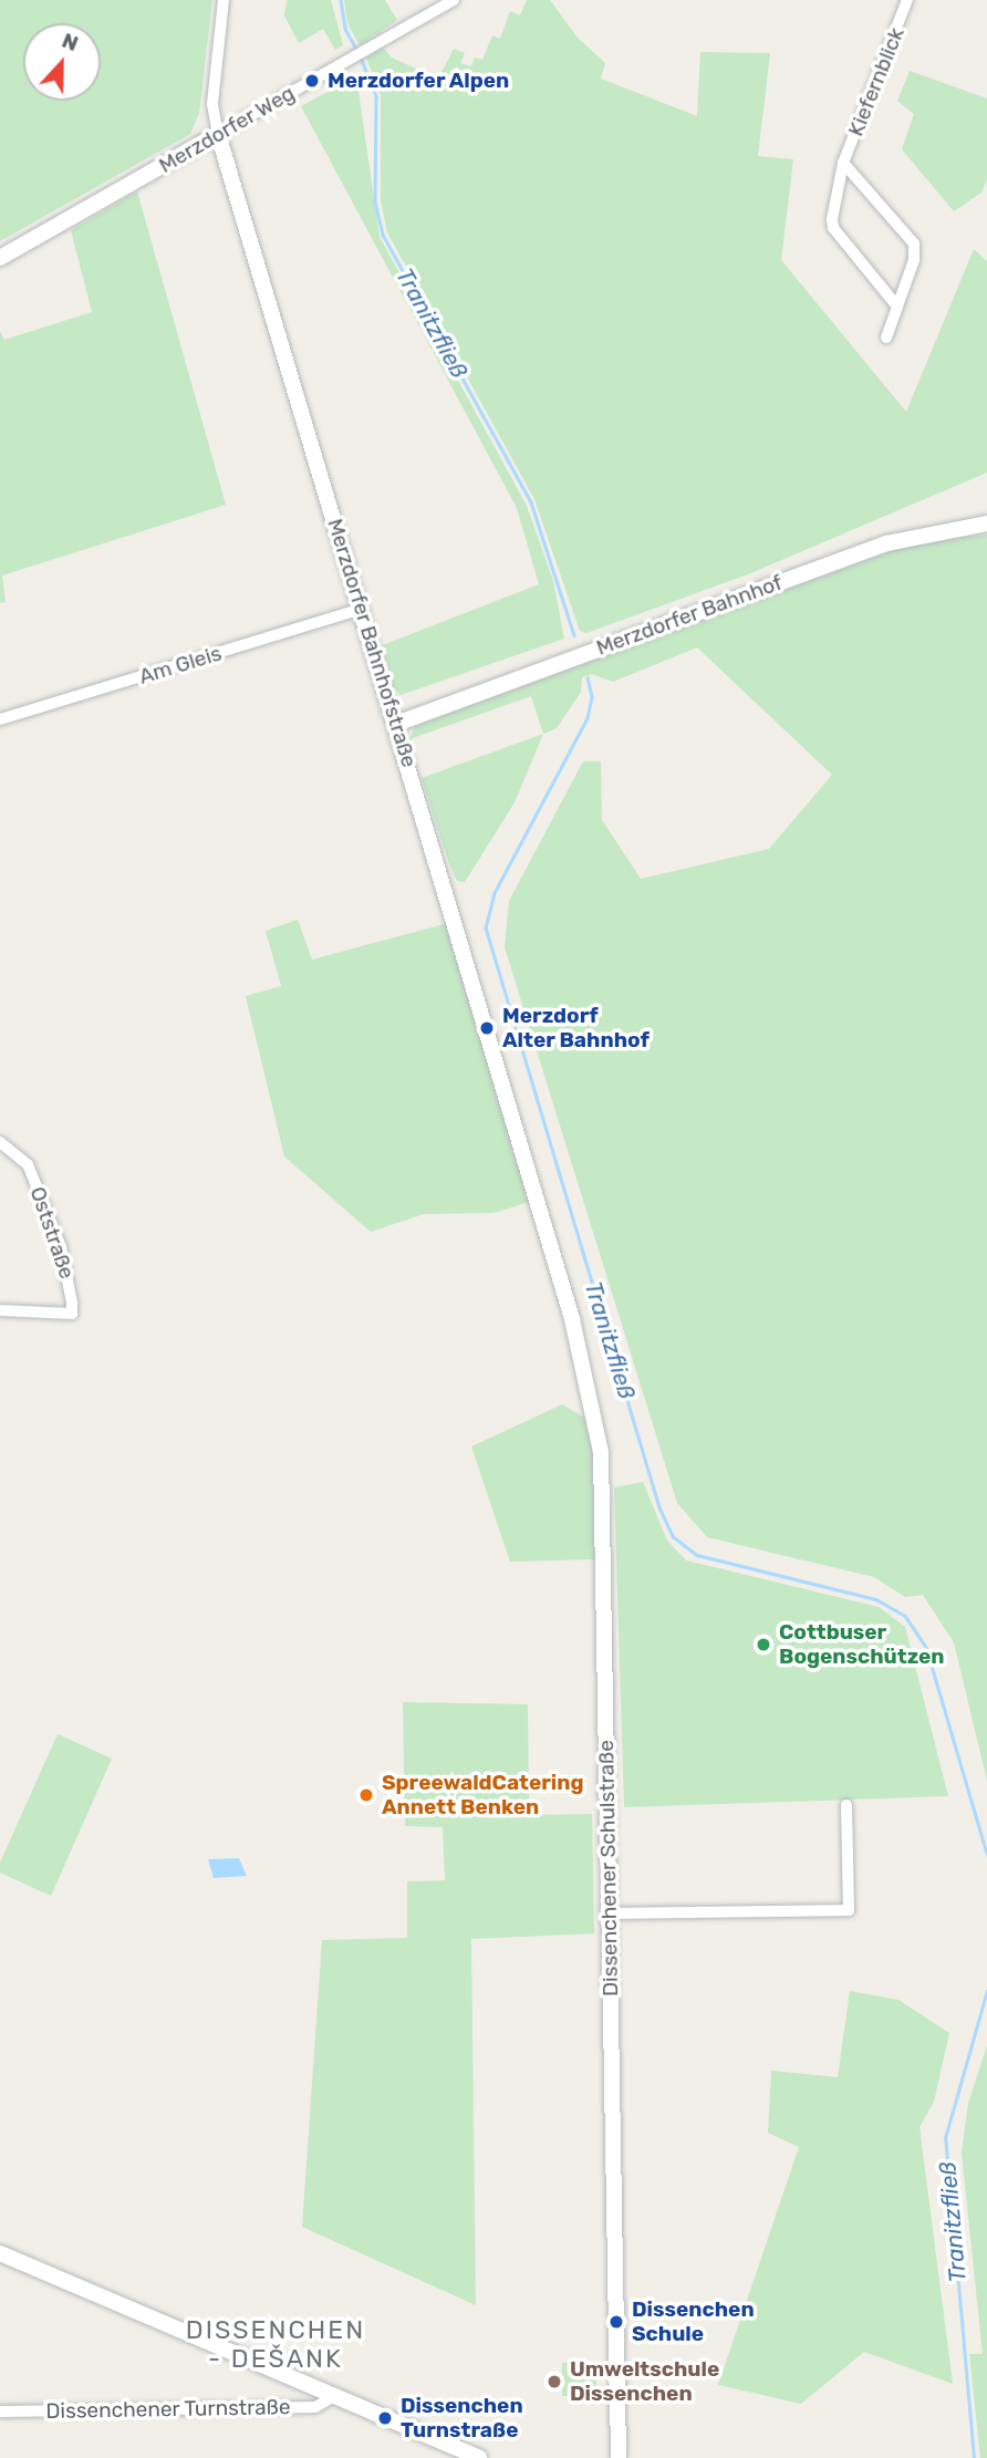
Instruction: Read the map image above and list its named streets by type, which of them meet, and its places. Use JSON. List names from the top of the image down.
{
  "streets": {
    "street": [
      "Kiefernblick",
      "Merzdorfer Weg",
      "Merzdorfer Bahnhof",
      "Merzdorfer Bahnhofstraße",
      "Am Gleis",
      "Oststraße",
      "Dissenchener Schulstraße",
      "Dissenchener Turnstraße"
    ]
  },
  "crossings": [
    ["Merzdorfer Weg", "Merzdorfer Bahnhofstraße"],
    ["Merzdorfer Bahnhof", "Merzdorfer Bahnhofstraße"],
    ["Merzdorfer Bahnhofstraße", "Am Gleis"],
    ["Merzdorfer Bahnhofstraße", "Dissenchener Schulstraße"]
  ],
  "districts": ["DISSENCHEN - DEŠANK"],
  "water": ["Tranitzfließ"],
  "places": [
    "Merzdorfer Alpen",
    "Merzdorf Alter Bahnhof",
    "Cottbuser Bogenschützen",
    "SpreewaldCatering Annett Benken",
    "Dissenchen Schule",
    "Umweltschule Dissenchen",
    "Dissenchen Turnstraße"
  ],
  "north": "top"
}
